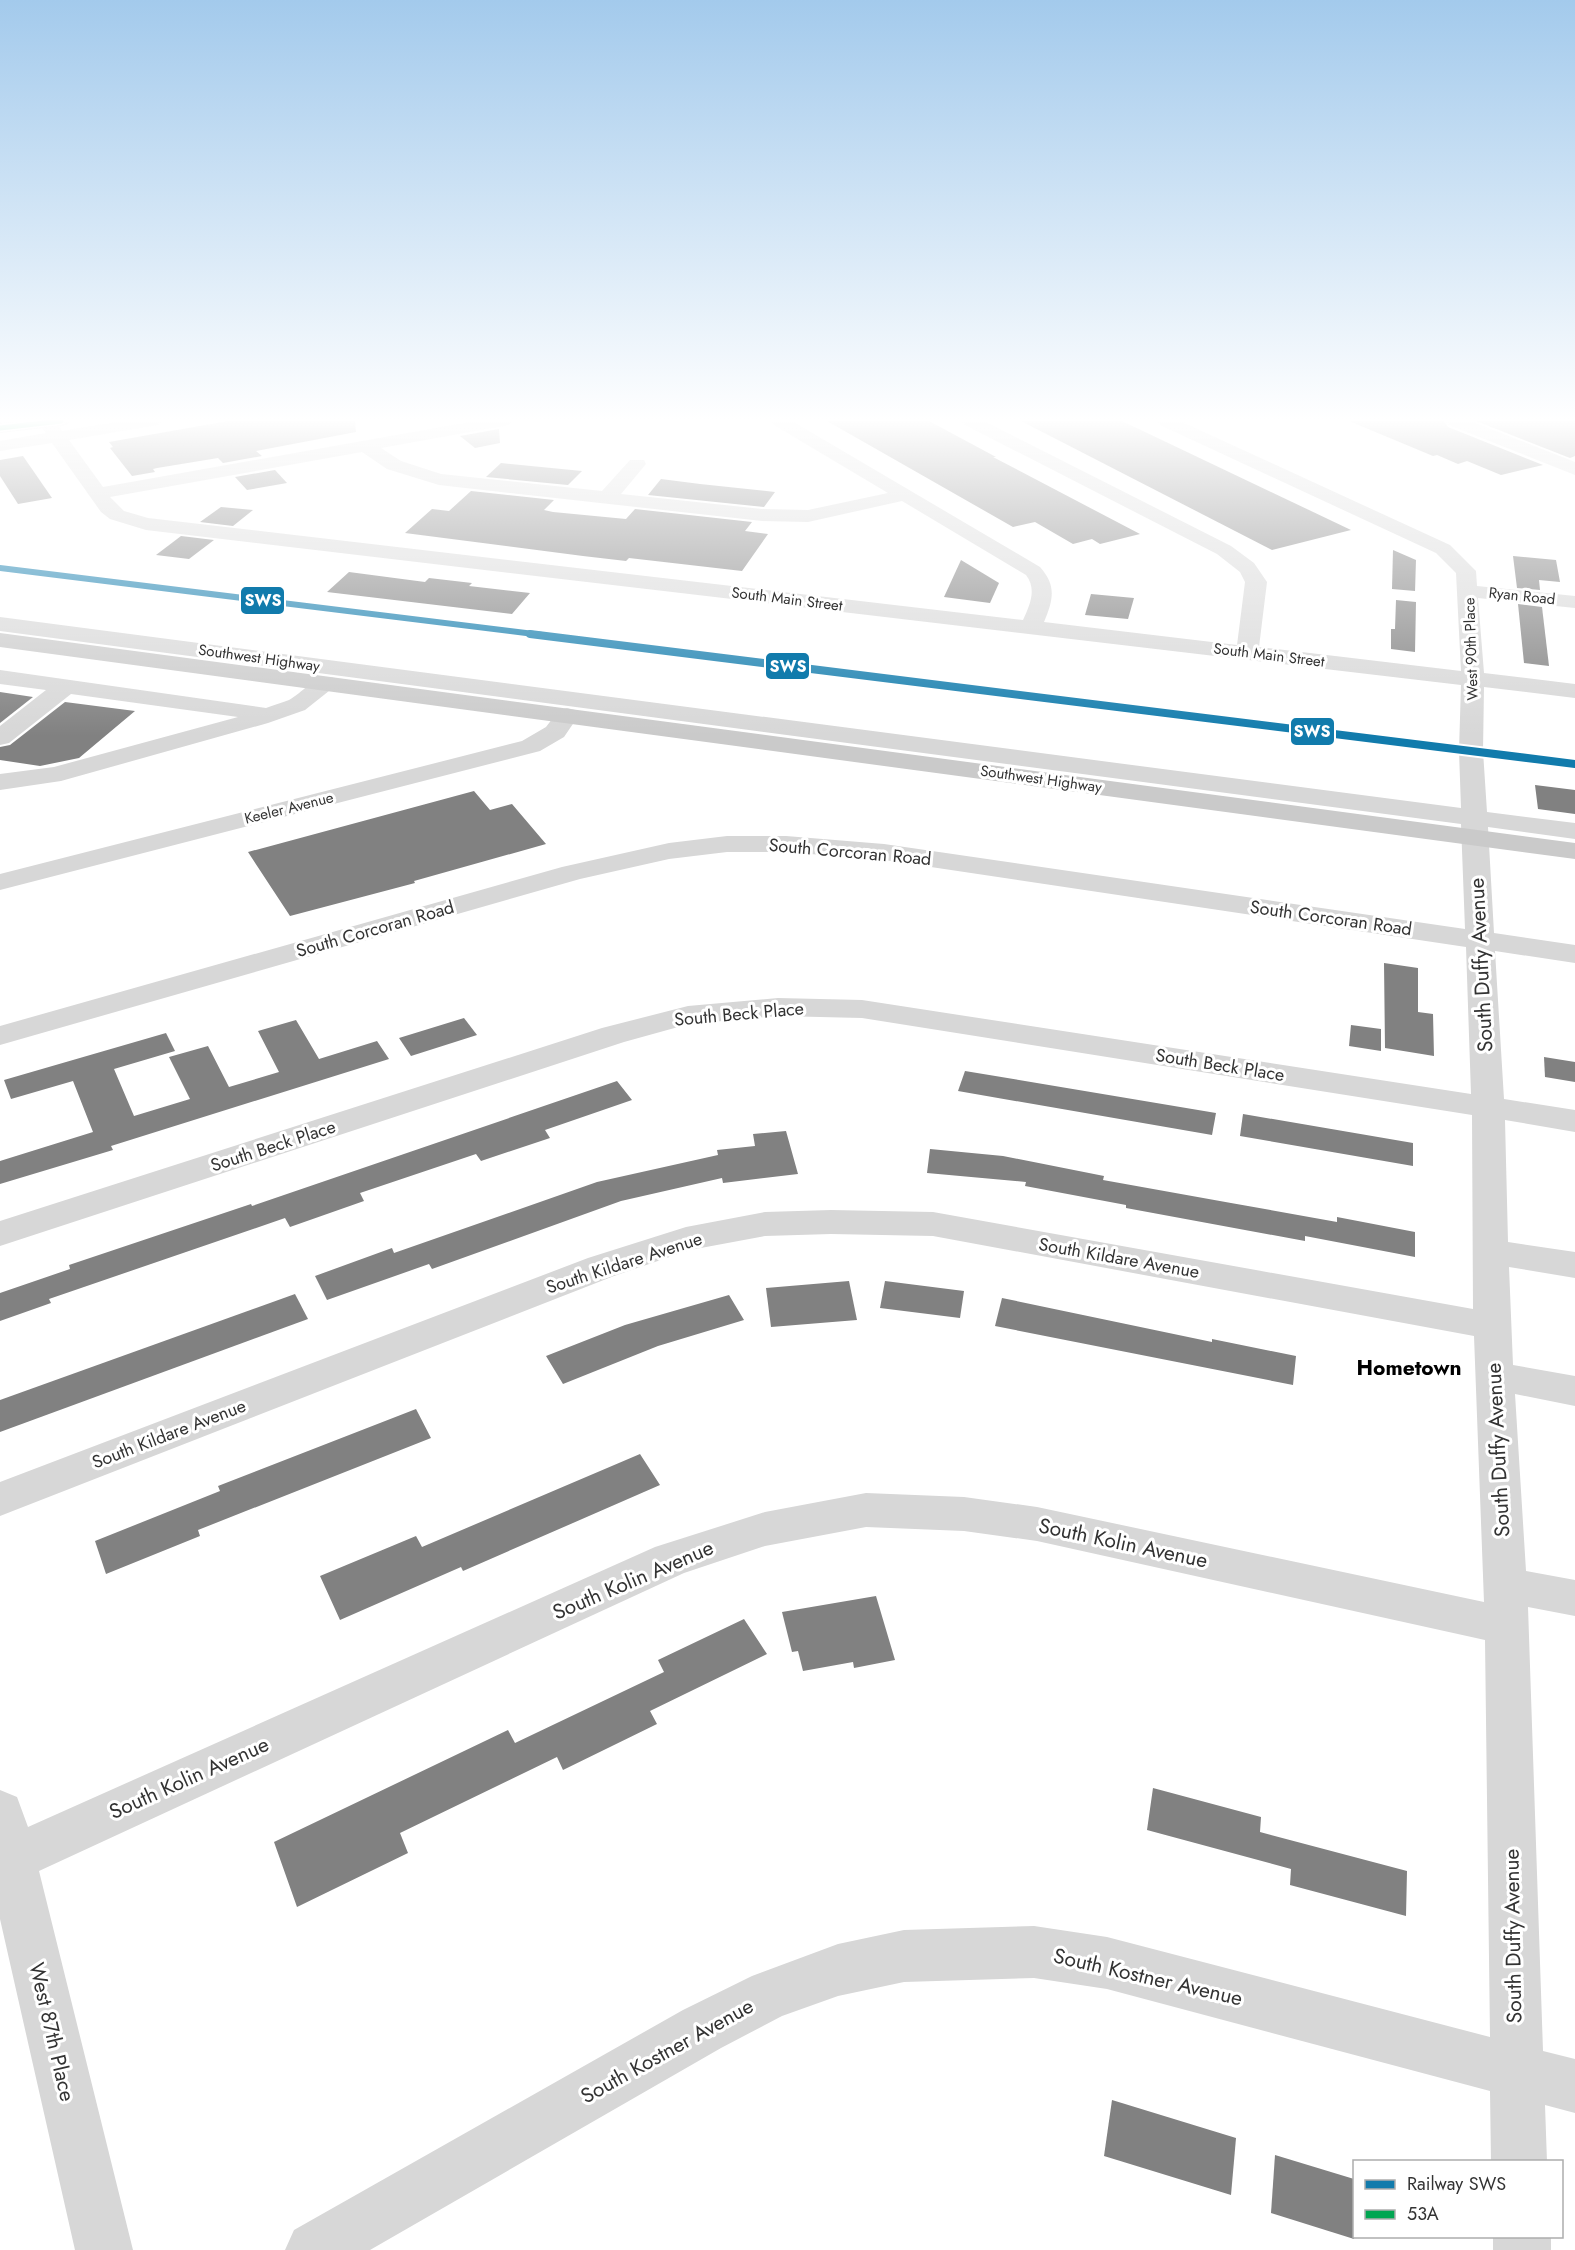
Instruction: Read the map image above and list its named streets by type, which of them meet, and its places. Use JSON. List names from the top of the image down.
{
  "streets": {
    "main road": ["Southwest Highway"],
    "street": [
      "Ryan Road",
      "South Main Street",
      "West 90th Place",
      "Keeler Avenue",
      "South Corcoran Road",
      "South Duffy Avenue",
      "South Beck Place",
      "South Kildare Avenue",
      "South Kolin Avenue",
      "South Kostner Avenue",
      "West 87th Place"
    ]
  },
  "crossings": [
    ["Ryan Road", "West 90th Place"],
    ["South Main Street", "West 90th Place"],
    ["West 90th Place", "South Duffy Avenue"],
    ["Southwest Highway", "Keeler Avenue"],
    ["Southwest Highway", "South Duffy Avenue"],
    ["South Corcoran Road", "South Duffy Avenue"],
    ["South Duffy Avenue", "South Beck Place"],
    ["South Duffy Avenue", "South Kildare Avenue"],
    ["South Duffy Avenue", "South Kolin Avenue"],
    ["South Duffy Avenue", "South Kostner Avenue"],
    ["South Kolin Avenue", "West 87th Place"]
  ],
  "districts": ["Hometown"],
  "lines": ["rail line SWS"],
  "legend": ["Railway SWS", "53A"]
}
